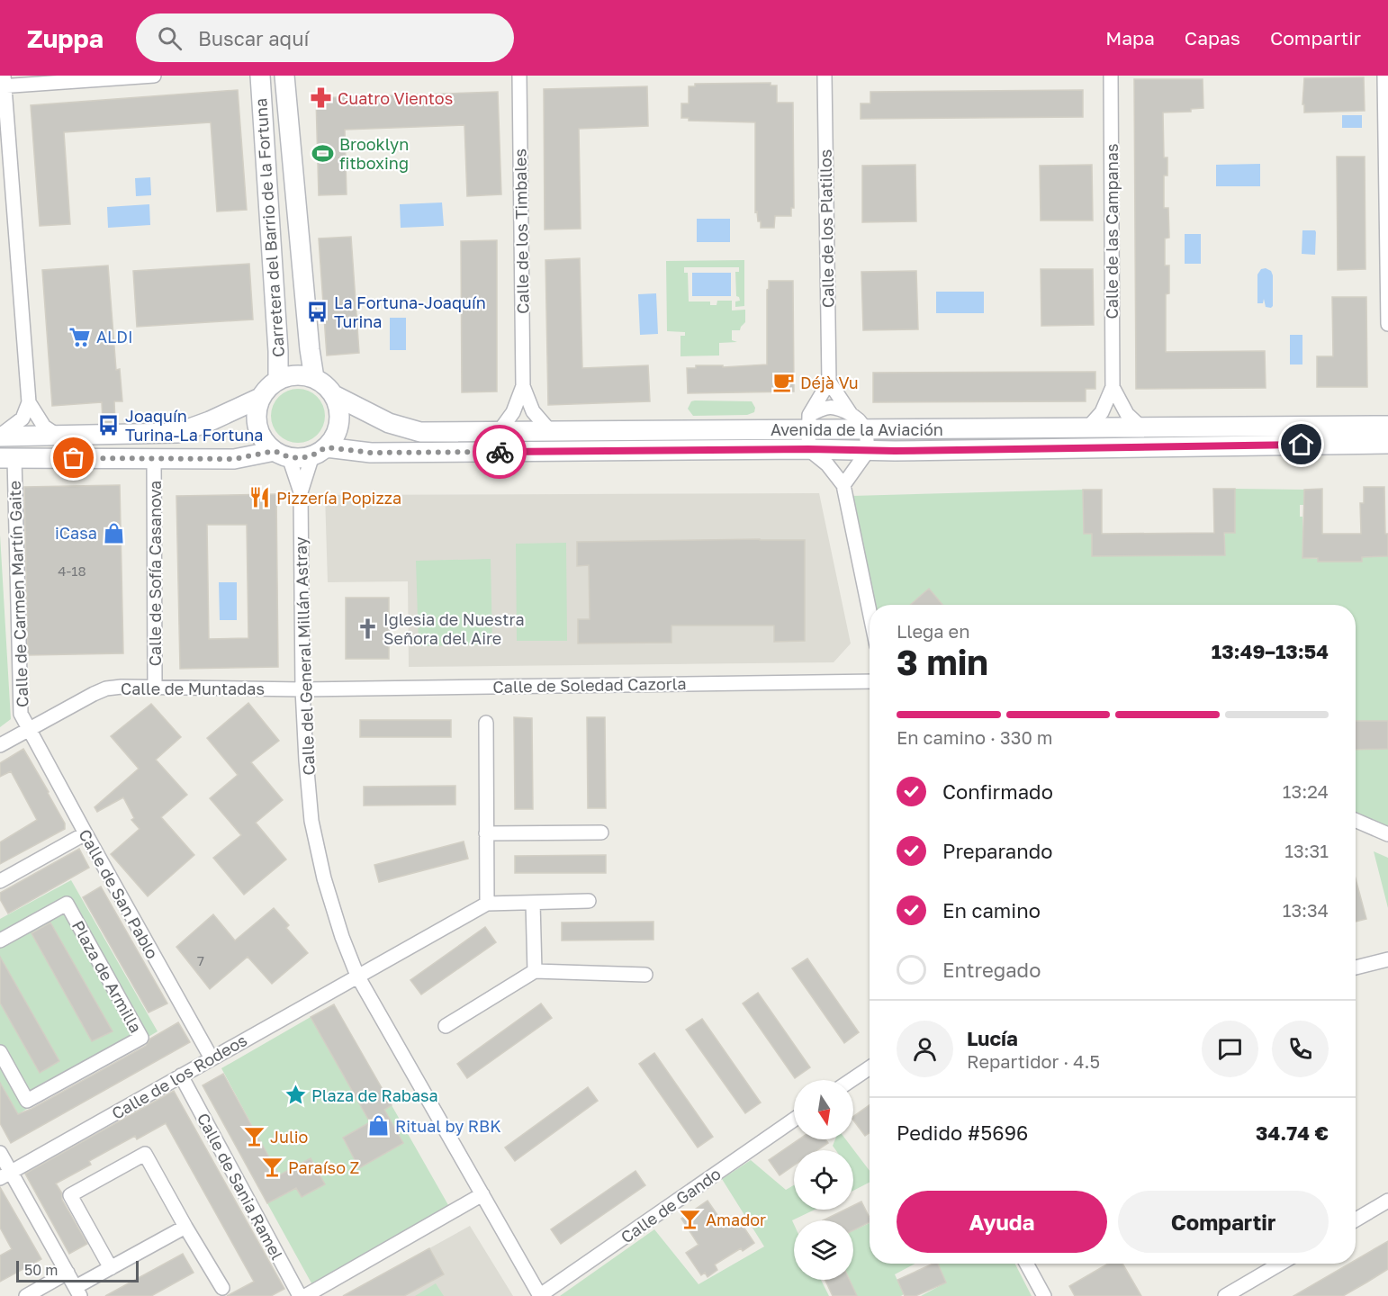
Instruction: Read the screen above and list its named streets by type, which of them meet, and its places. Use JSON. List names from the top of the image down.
{
  "streets": {
    "main road": ["Carretera del Barrio de la Fortuna", "Avenida de la Aviación"],
    "street": [
      "Calle de los Platillos",
      "Calle de los Timbales",
      "Calle de las Campanas",
      "Calle de Sofía Casanova",
      "Calle de Carmen Martín Gaite",
      "Calle del General Millán Astray",
      "Calle de Soledad Cazorla",
      "Calle de Muntadas",
      "Calle de San Pablo",
      "Plaza de Armilla",
      "Calle de los Rodeos",
      "Calle de Sania Ramel",
      "Calle de Gando"
    ]
  },
  "crossings": [
    ["Carretera del Barrio de la Fortuna", "Avenida de la Aviación"],
    ["Carretera del Barrio de la Fortuna", "Calle del General Millán Astray"],
    ["Calle de los Timbales", "Avenida de la Aviación"],
    ["Calle de las Campanas", "Avenida de la Aviación"],
    ["Avenida de la Aviación", "Calle del General Millán Astray"],
    ["Calle de Sofía Casanova", "Calle de Muntadas"],
    ["Calle de Carmen Martín Gaite", "Calle de Muntadas"],
    ["Calle de Carmen Martín Gaite", "Calle de San Pablo"],
    ["Calle del General Millán Astray", "Calle de Soledad Cazorla"],
    ["Calle del General Millán Astray", "Calle de Muntadas"],
    ["Calle del General Millán Astray", "Calle de los Rodeos"],
    ["Calle del General Millán Astray", "Calle de Gando"],
    ["Calle de Soledad Cazorla", "Calle de Muntadas"],
    ["Calle de Muntadas", "Calle de San Pablo"],
    ["Calle de San Pablo", "Calle de los Rodeos"],
    ["Calle de los Rodeos", "Calle de Sania Ramel"]
  ],
  "places": {
    "pharmacy": ["Cuatro Vientos"],
    "sports": ["Brooklyn fitboxing"],
    "bus stop": ["La Fortuna-Joaquín Turina", "Joaquín Turina-La Fortuna"],
    "supermarket": ["ALDI"],
    "cafe": ["Déjà Vu"],
    "restaurant": ["Pizzería Popizza"],
    "shop": ["iCasa", "Ritual by RBK"],
    "church": ["Iglesia de Nuestra Señora del Aire"],
    "place": ["Plaza de Rabasa"],
    "bar": ["Julio", "Paraíso Z", "Amador"]
  },
  "house_numbers": ["4-18", "7"],
  "scale_bar": "50 m",
  "north": "bottom",
  "page": {
    "header": "Zuppa",
    "search": "Buscar aquí",
    "nav": ["Mapa", "Capas", "Compartir"],
    "heading": ["3 min", "Llega en", "13:49–13:54"],
    "panel": [
      "Lucía",
      "Repartidor · 4.5",
      "Pedido #5696",
      "34.74 €"
    ],
    "bar": "En camino · 330 m",
    "list": [
      ["Confirmado", "13:24"],
      ["Preparando", "13:31"],
      ["En camino", "13:34"],
      "Entregado"
    ],
    "buttons": ["Ayuda", "Compartir"],
    "scale": "50 m"
  }
}
